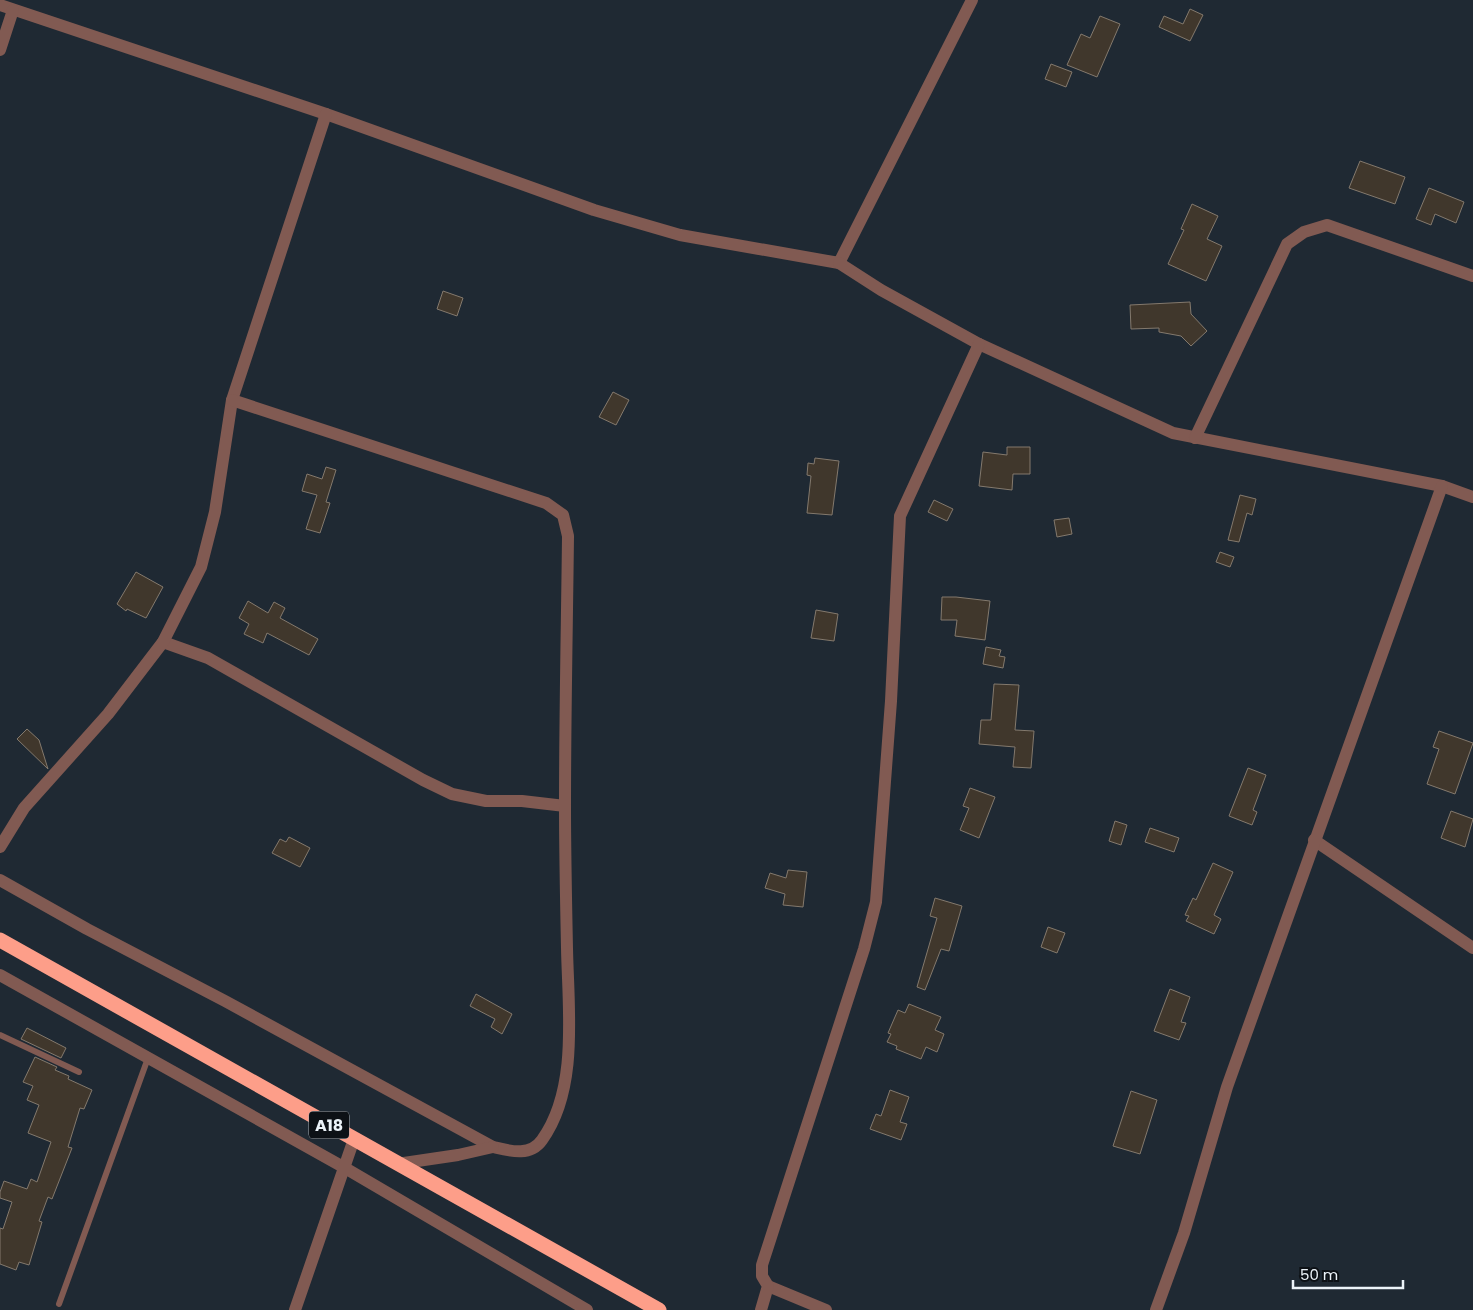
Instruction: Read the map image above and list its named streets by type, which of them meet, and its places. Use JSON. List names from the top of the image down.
{
  "streets": {
    "highway": ["A18"]
  },
  "scale_bar": "50 m"
}
